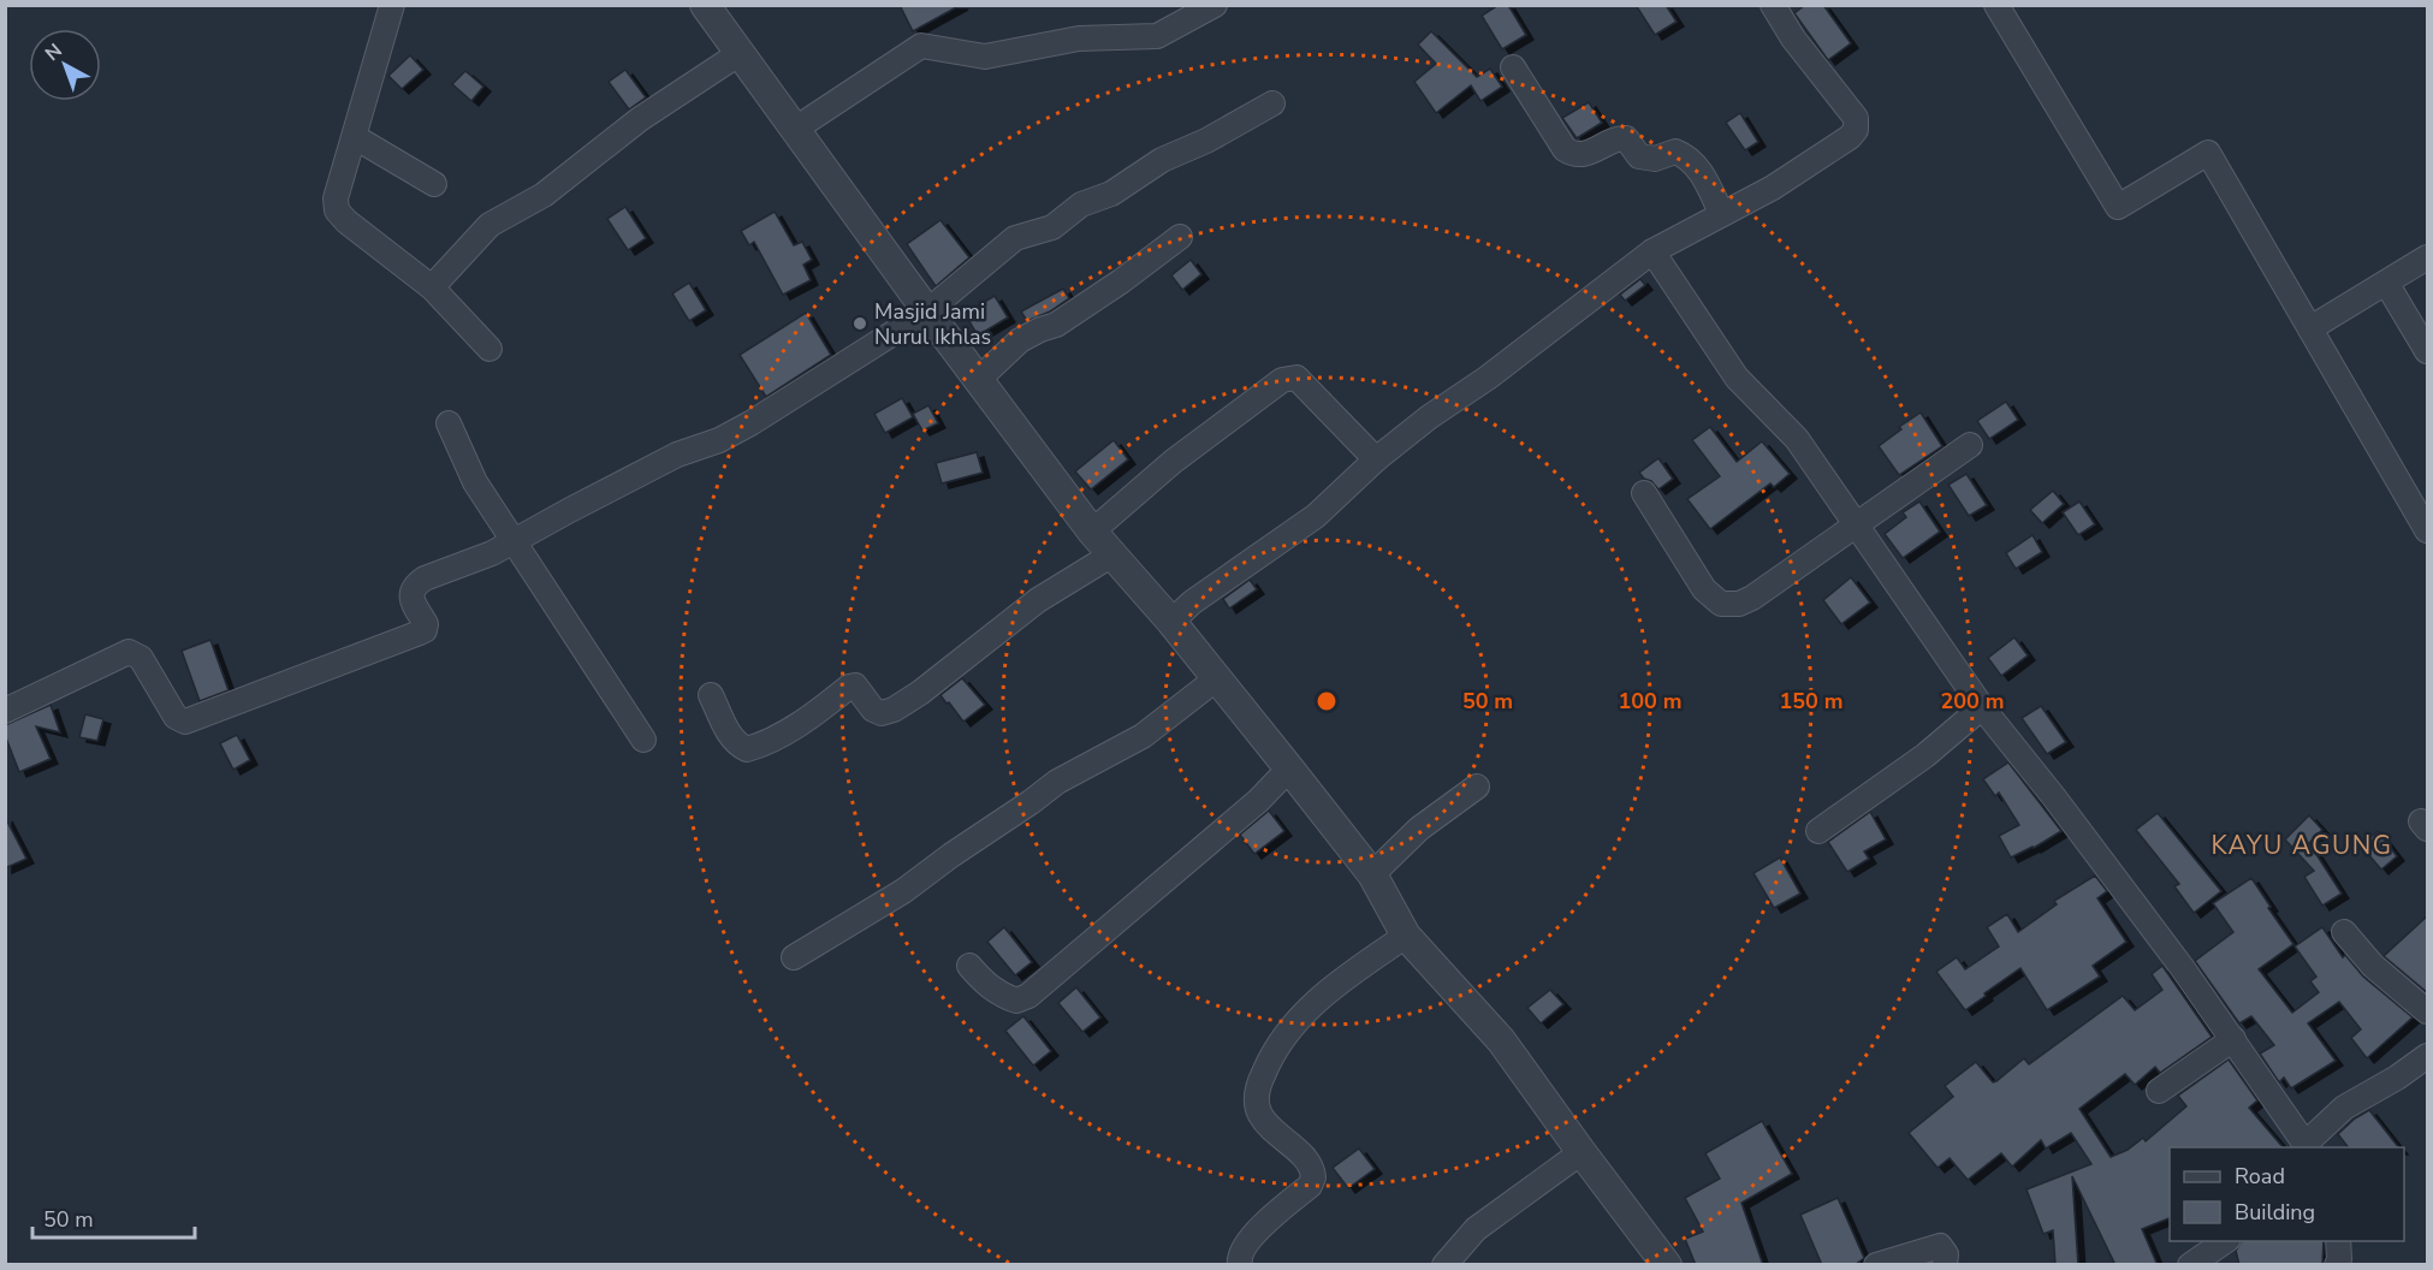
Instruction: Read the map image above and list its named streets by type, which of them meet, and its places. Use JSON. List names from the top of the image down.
{
  "districts": ["KAYU AGUNG"],
  "places": ["Masjid Jami Nurul Ikhlas"],
  "legend": ["Road", "Building"],
  "scale_bar": "50 m",
  "north": "top left",
  "rings": [
    "50 m",
    "100 m",
    "150 m",
    "200 m"
  ]
}
